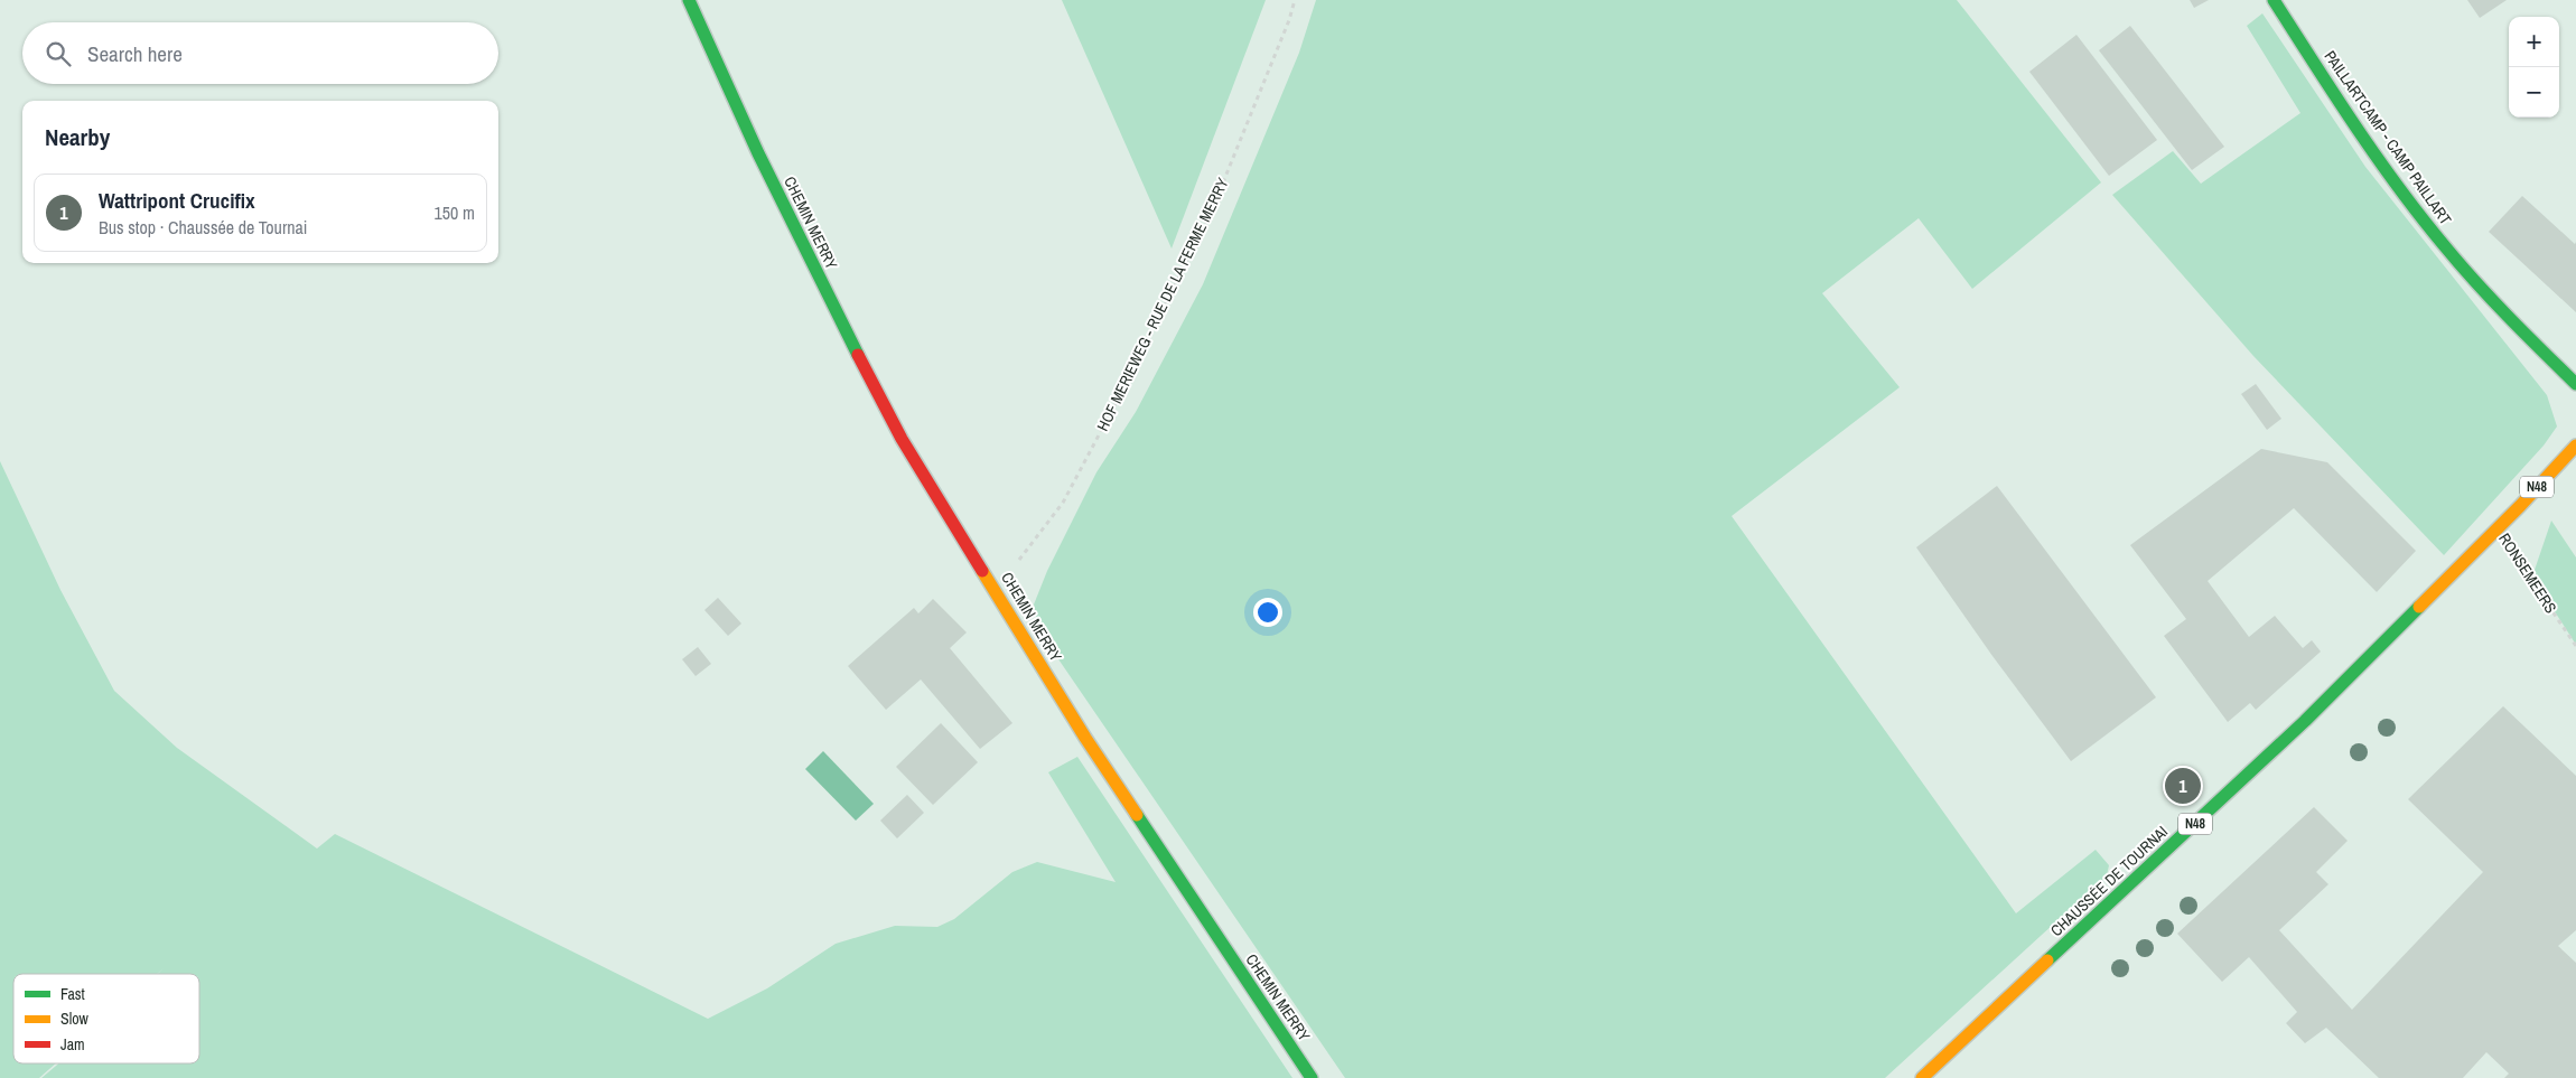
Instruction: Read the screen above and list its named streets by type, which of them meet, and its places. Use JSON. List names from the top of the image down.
{
  "streets": {
    "street": [
      "PAILLARTCAMP - CAMP PAILLART",
      "CHEMIN MERRY",
      "N48",
      "CHAUSSÉE DE TOURNAI"
    ],
    "path": ["HOF MERIEWEG - RUE DE LA FERME MERRY", "RONSEMEERS"]
  },
  "crossings": [
    ["CHEMIN MERRY", "HOF MERIEWEG - RUE DE LA FERME MERRY"],
    ["N48", "RONSEMEERS"],
    ["N48", "CHAUSSÉE DE TOURNAI"],
    ["RONSEMEERS", "CHAUSSÉE DE TOURNAI"]
  ],
  "legend": ["Fast", "Slow", "Jam"],
  "page": {
    "map_buttons": ["+", "−"],
    "search": "Search here",
    "heading": "Nearby",
    "list": [
      {
        "mark": "1",
        "name": "Wattripont Crucifix",
        "note": "Bus stop · Chaussée de Tournai",
        "value": "150 m"
      }
    ],
    "pins": "1"
  }
}
